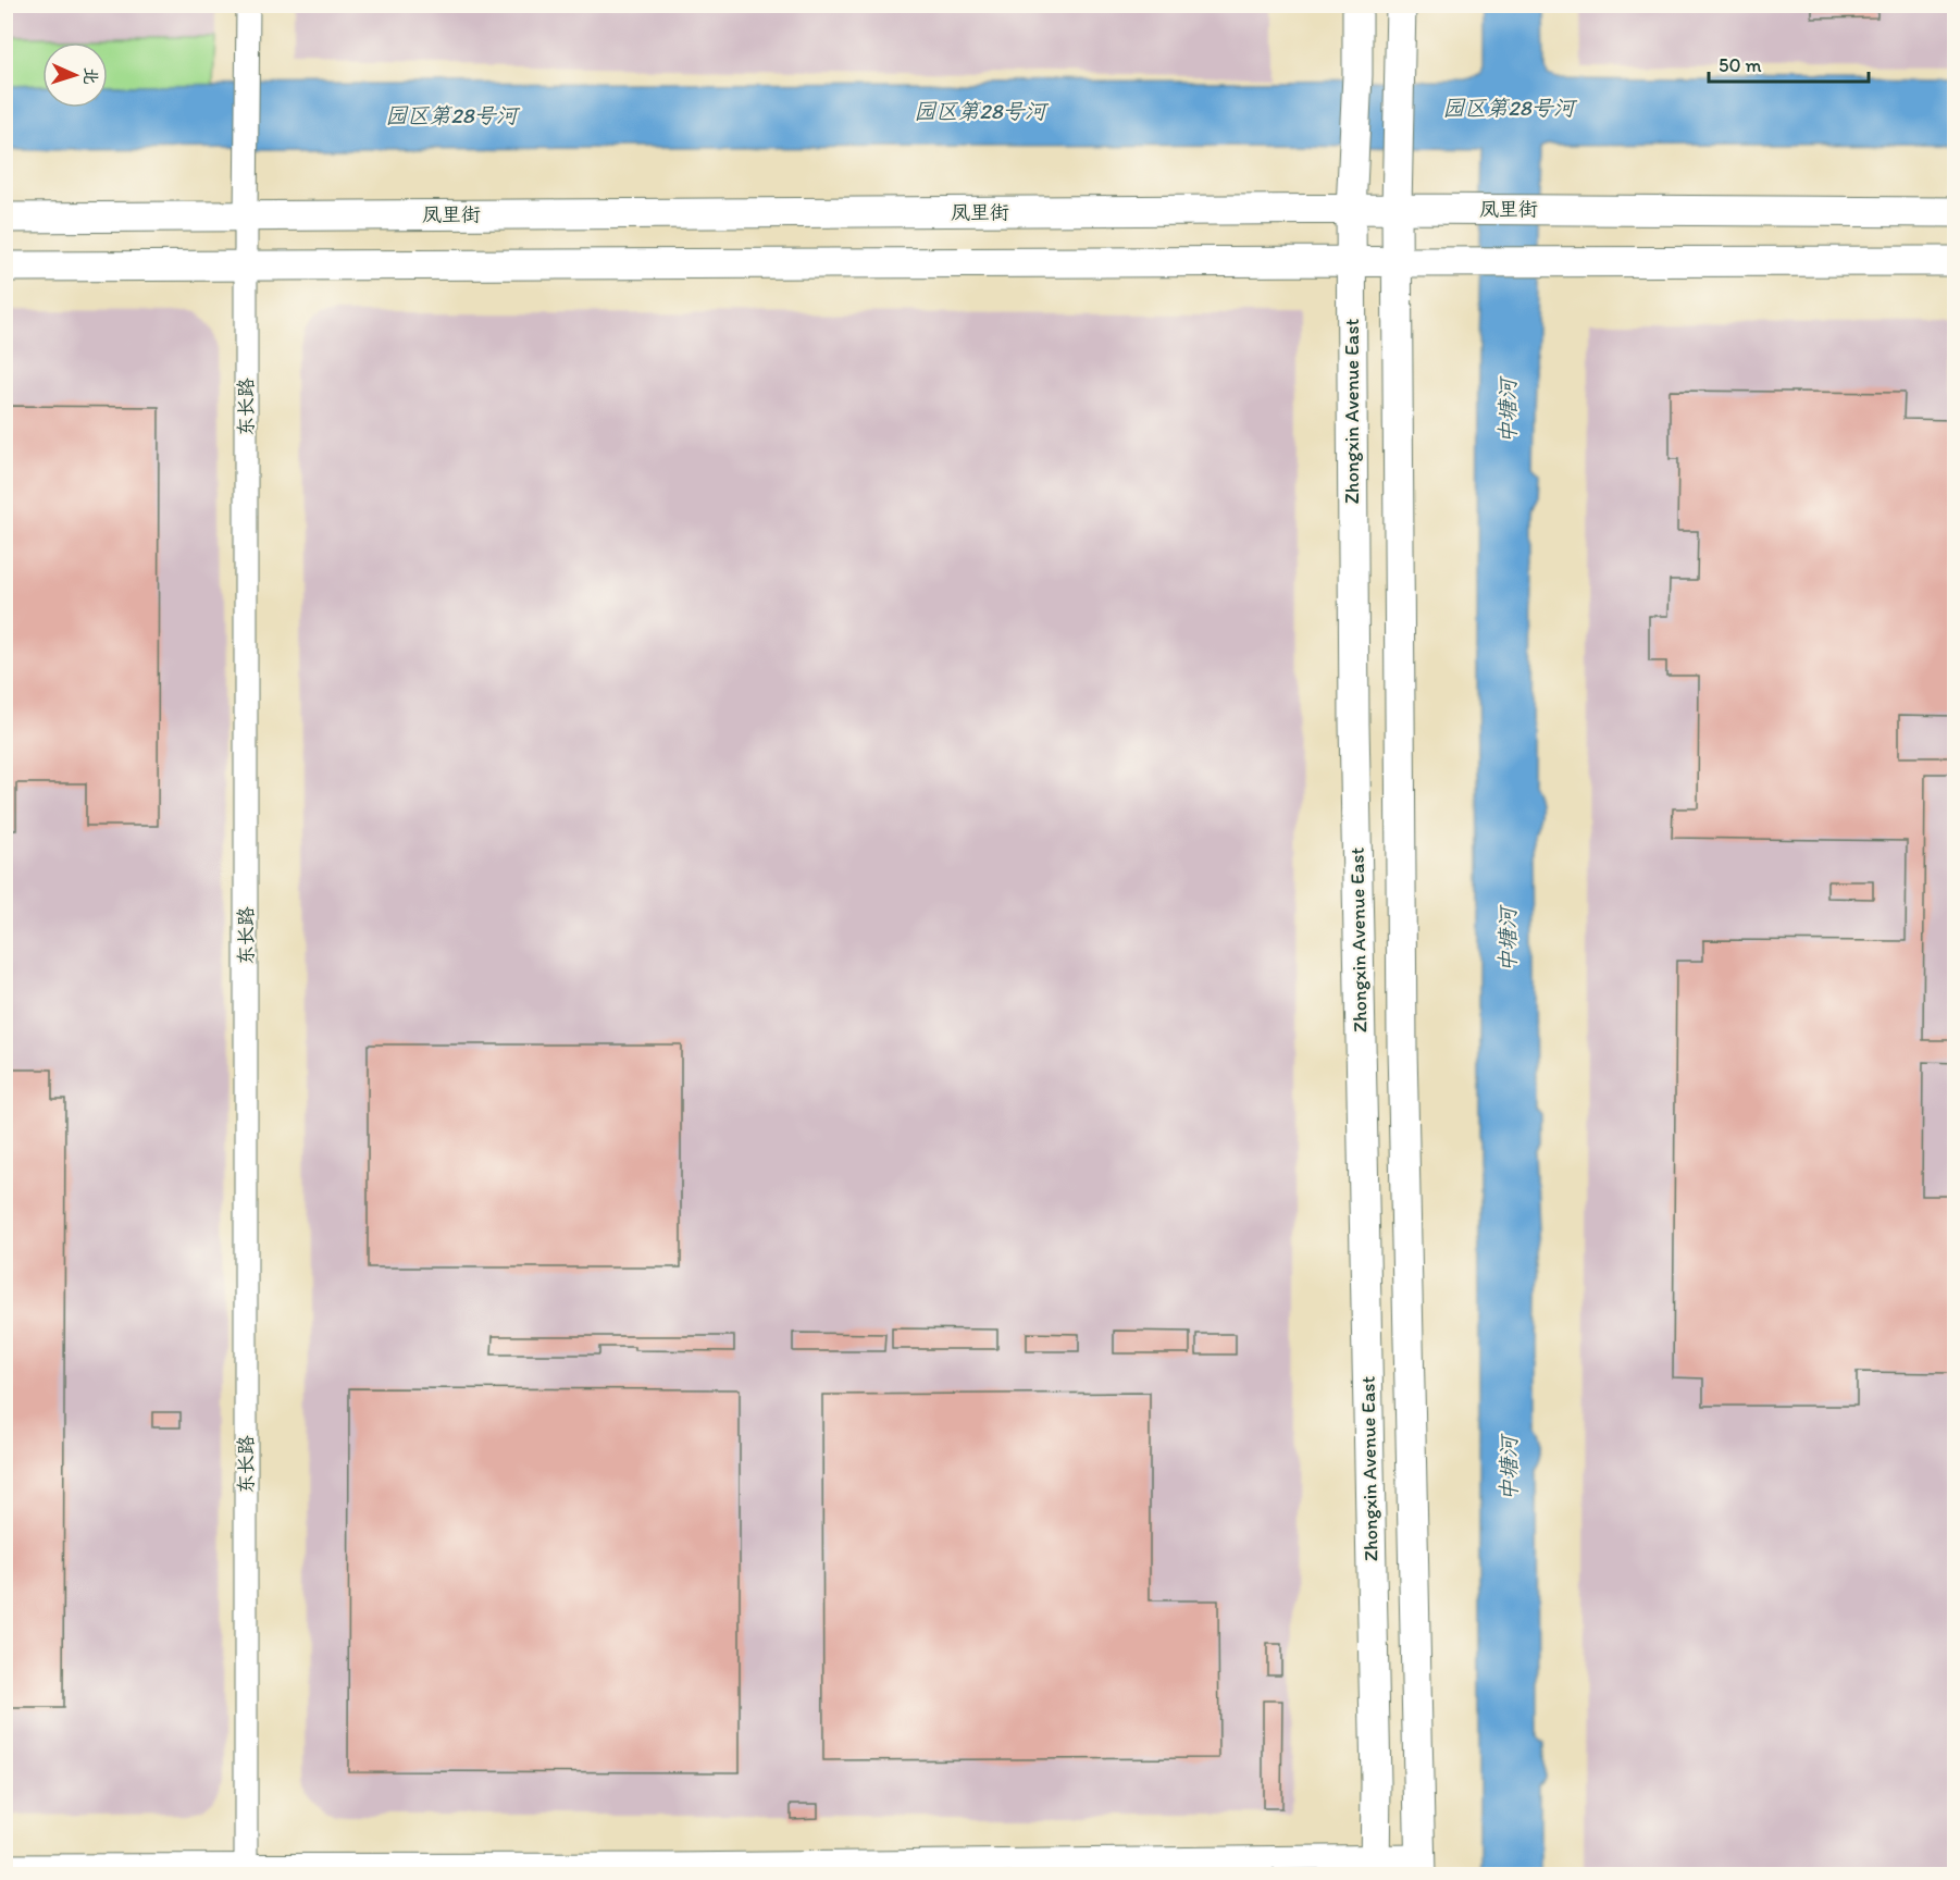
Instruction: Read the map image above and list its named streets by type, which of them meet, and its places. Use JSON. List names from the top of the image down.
{
  "streets": {
    "main road": ["凤里街", "Zhongxin Avenue East"],
    "street": ["东长路"]
  },
  "crossings": [
    ["凤里街", "东长路"],
    ["凤里街", "Zhongxin Avenue East"]
  ],
  "water": ["园区第28号河", "中塘河"],
  "scale_bar": "50 m",
  "north": "right"
}
